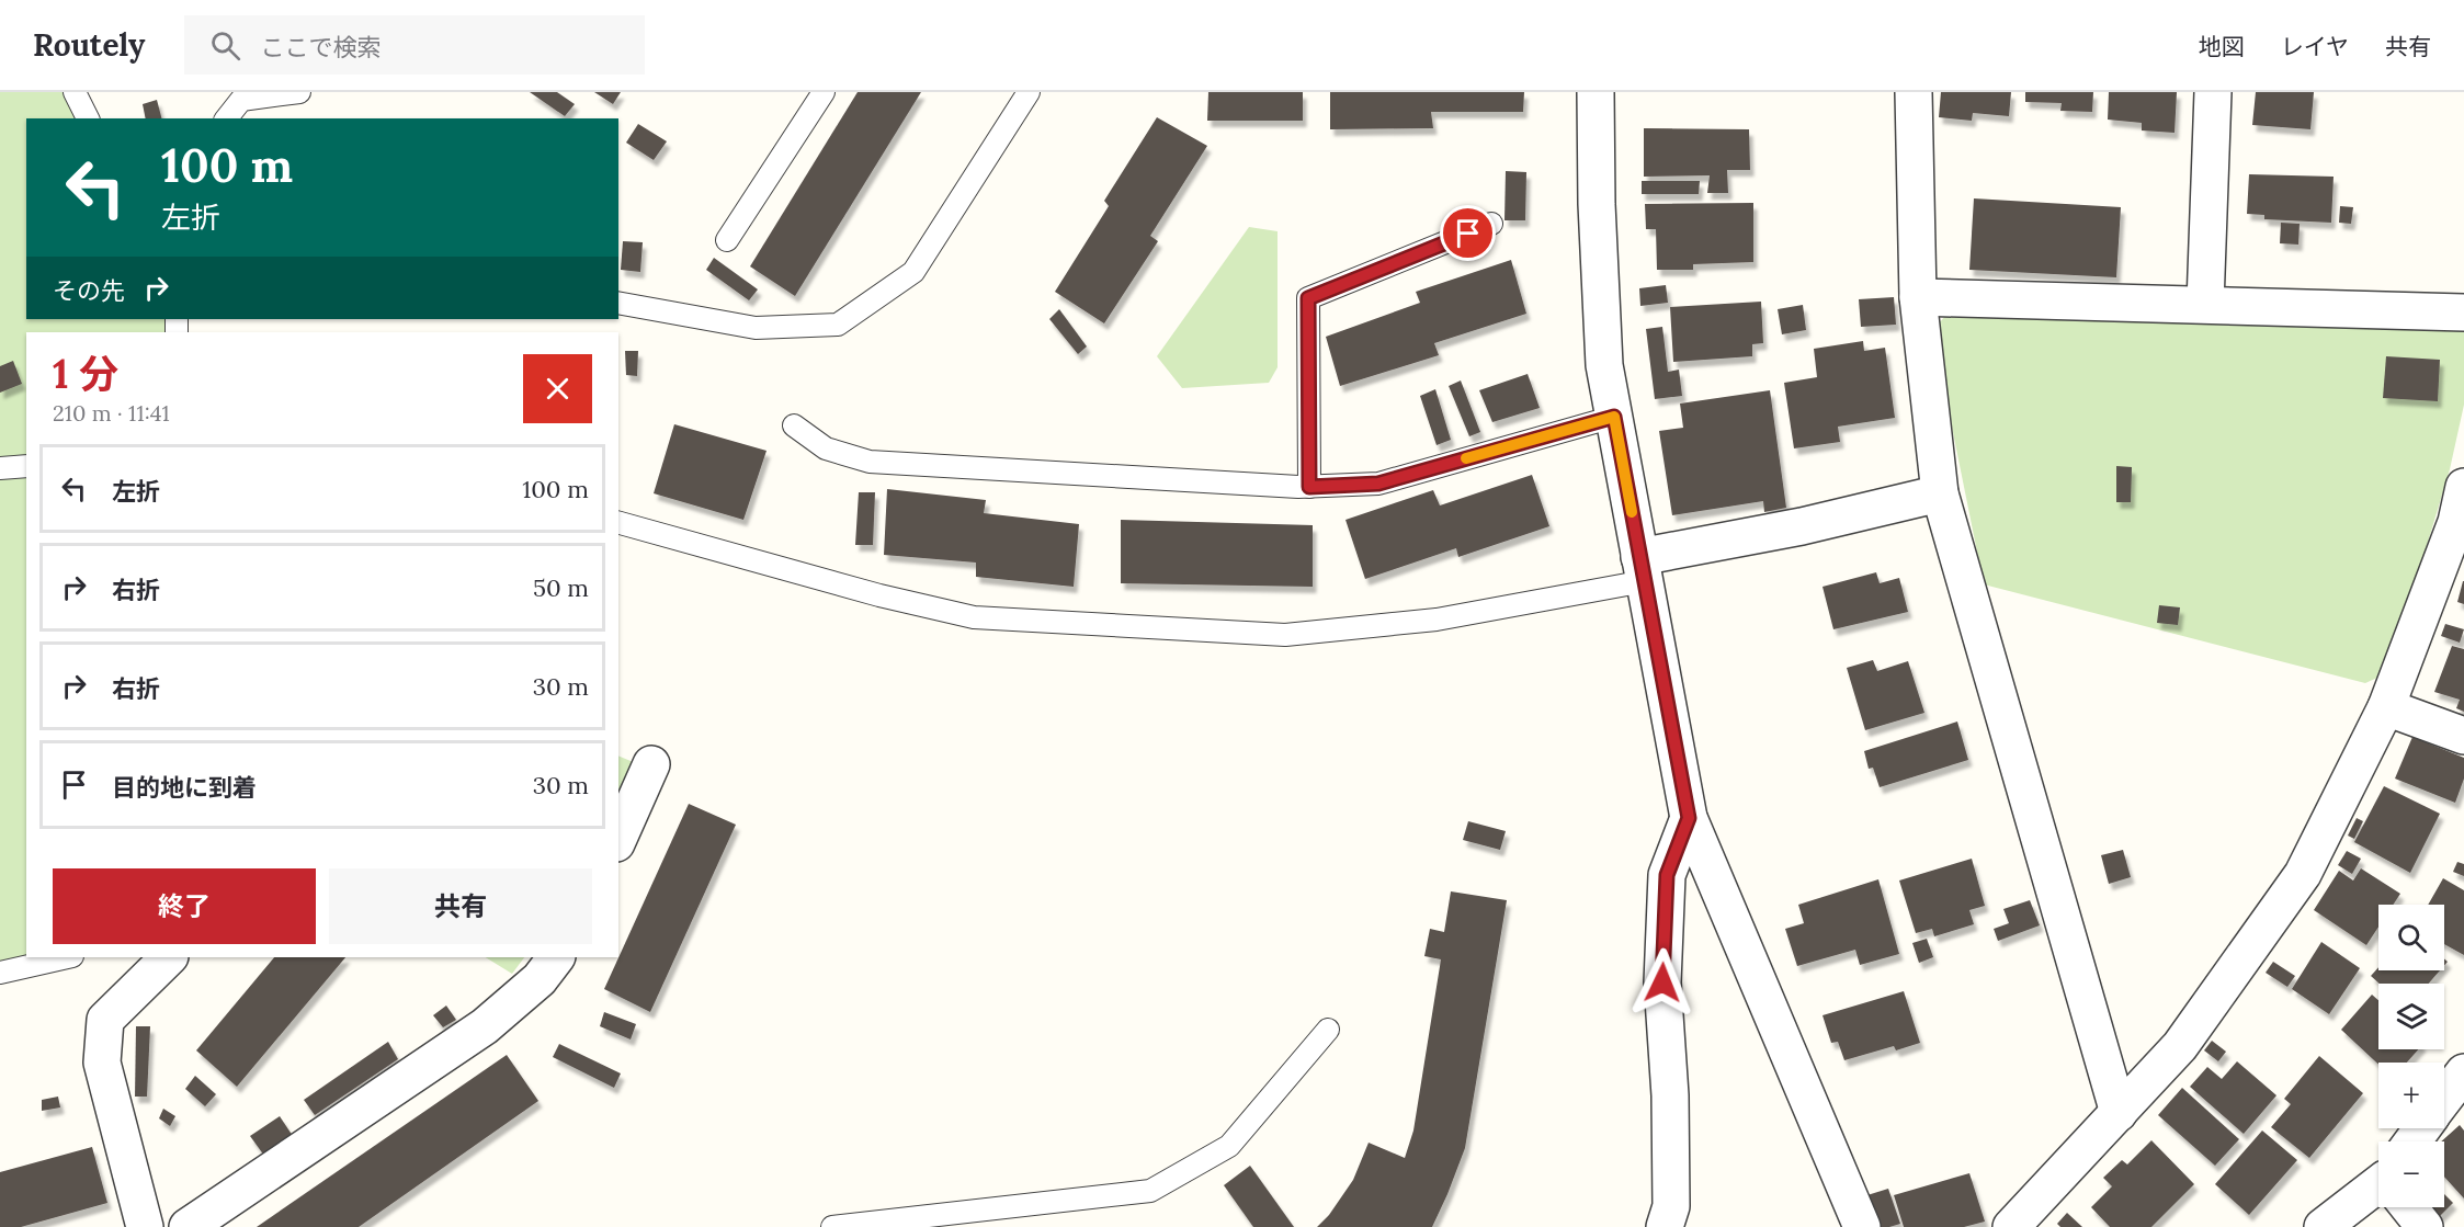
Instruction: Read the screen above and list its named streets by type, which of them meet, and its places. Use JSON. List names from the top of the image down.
{
  "page": {
    "header": "Routely",
    "search": "ここで検索",
    "nav": ["地図", "レイヤ", "共有"],
    "turn": ["100 m", "左折"],
    "then": "その先",
    "heading": ["1 分", "210 m · 11:41"],
    "list": [
      {
        "name": "左折",
        "value": "100 m"
      },
      {
        "name": "右折",
        "value": "50 m"
      },
      {
        "name": "右折",
        "value": "30 m"
      },
      {
        "name": "目的地に到着",
        "value": "30 m"
      }
    ],
    "buttons": ["終了", "共有"],
    "map_buttons": ["+", "−"]
  }
}
